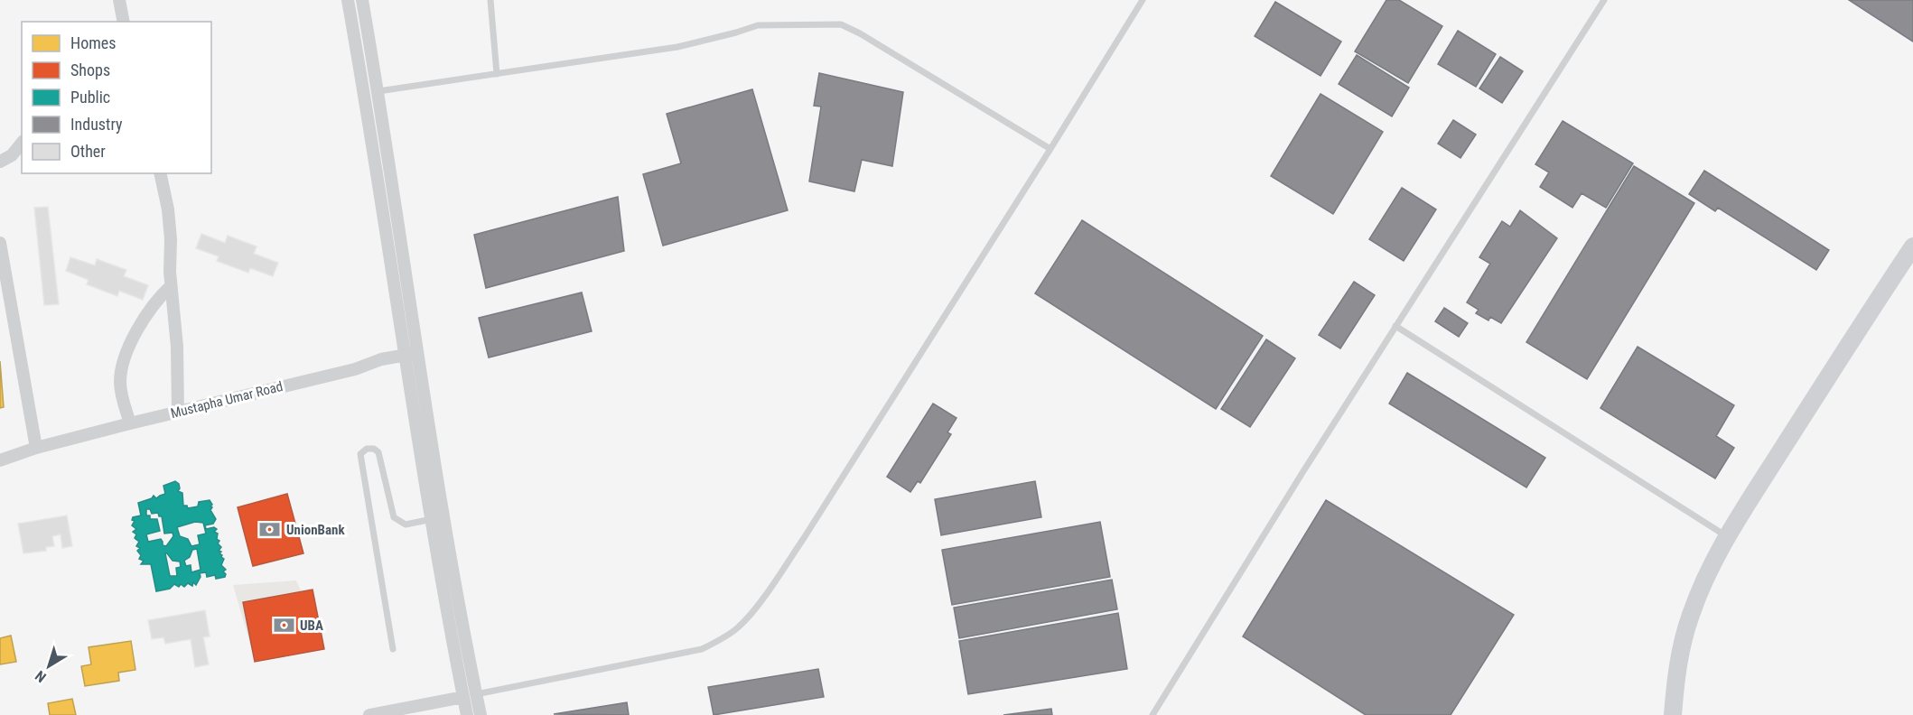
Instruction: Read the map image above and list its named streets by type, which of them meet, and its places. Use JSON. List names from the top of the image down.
{
  "streets": {
    "street": ["Mustapha Umar Road"]
  },
  "places": {
    "bank": ["UnionBank", "UBA"]
  },
  "legend": [
    "Homes",
    "Shops",
    "Public",
    "Industry",
    "Other"
  ],
  "north": "bottom left"
}
